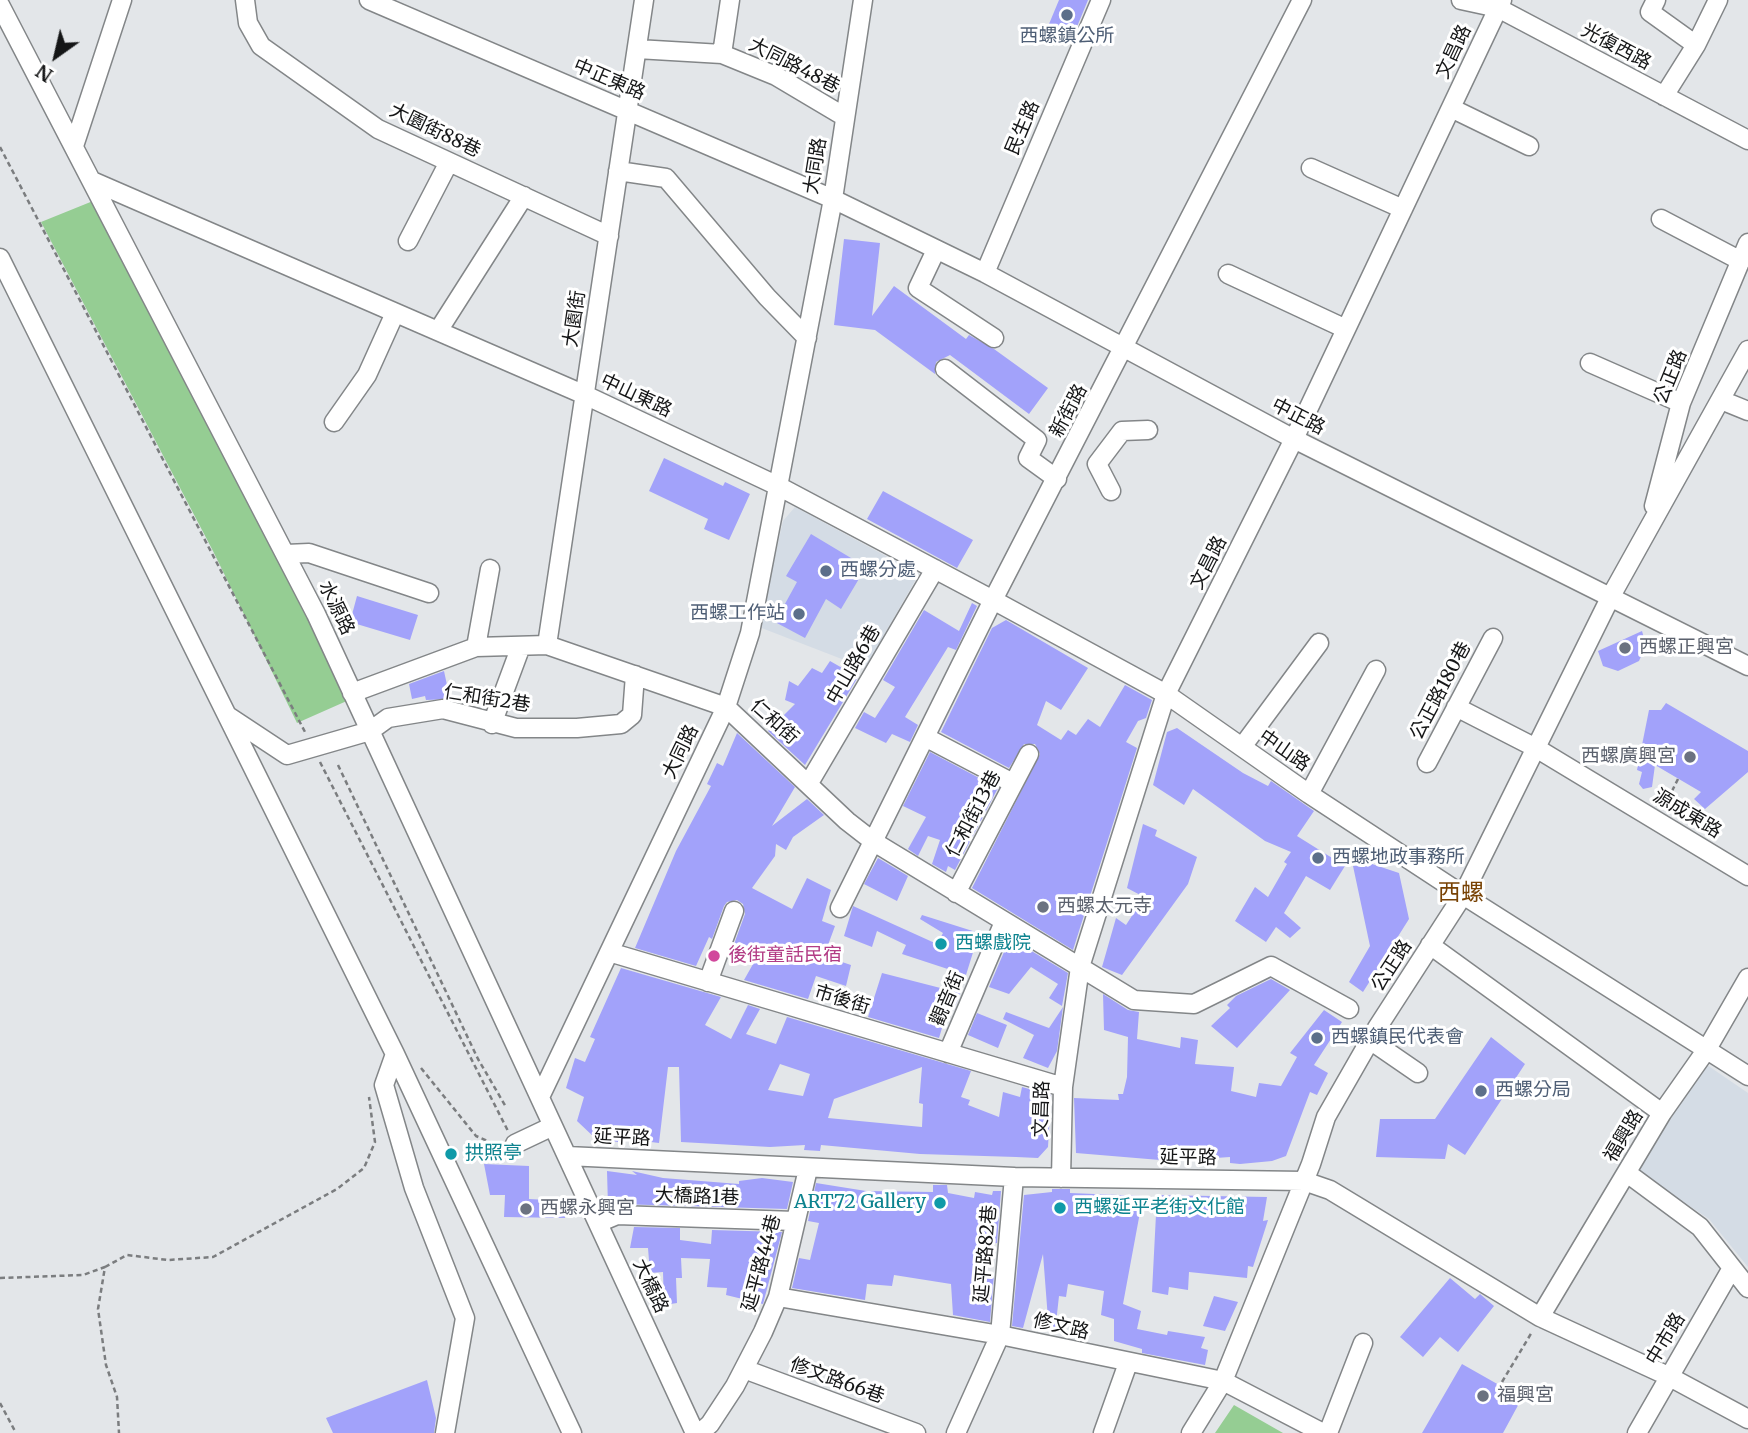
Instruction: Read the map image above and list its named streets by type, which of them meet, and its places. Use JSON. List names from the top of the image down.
{
  "streets": {
    "street": [
      "光復西路",
      "文昌路",
      "大同路48巷",
      "中正東路",
      "民生路",
      "大園街88巷",
      "大同路",
      "大園街",
      "公正路",
      "中山東路",
      "新街路",
      "中正路",
      "水源路",
      "中山路6巷",
      "公正路180巷",
      "仁和街2巷",
      "仁和街",
      "中山路",
      "仁和街13巷",
      "源成東路",
      "觀音街",
      "市後街",
      "福興路",
      "延平路",
      "大橋路1巷",
      "延平路82巷",
      "延平路44巷",
      "大橋路",
      "修文路",
      "中市路",
      "修文路66巷"
    ]
  },
  "crossings": [
    ["光復西路", "文昌路"],
    ["文昌路", "中正路"],
    ["文昌路", "仁和街"],
    ["文昌路", "中山路"],
    ["文昌路", "市後街"],
    ["文昌路", "延平路"],
    ["大同路48巷", "大同路"],
    ["大同路48巷", "大園街"],
    ["中正東路", "大同路"],
    ["中正東路", "大園街"],
    ["中正東路", "中正路"],
    ["民生路", "中正路"],
    ["大園街88巷", "大園街"],
    ["大同路", "中山東路"],
    ["大同路", "中正路"],
    ["大同路", "水源路"],
    ["大同路", "仁和街"],
    ["大同路", "中山路"],
    ["大同路", "市後街"],
    ["大園街", "中山東路"],
    ["大園街", "仁和街"],
    ["公正路", "中正路"],
    ["公正路", "中山路"],
    ["公正路", "源成東路"],
    ["公正路", "延平路"],
    ["公正路", "修文路"],
    ["中山東路", "水源路"],
    ["中山東路", "中山路"],
    ["新街路", "中正路"],
    ["新街路", "仁和街"],
    ["新街路", "中山路"],
    ["水源路", "仁和街2巷"],
    ["水源路", "仁和街"],
    ["中山路6巷", "仁和街"],
    ["中山路6巷", "中山路"],
    ["公正路180巷", "源成東路"],
    ["仁和街2巷", "仁和街"],
    ["仁和街", "仁和街13巷"],
    ["仁和街", "觀音街"],
    ["中山路", "福興路"],
    ["觀音街", "市後街"],
    ["福興路", "延平路"],
    ["延平路", "延平路82巷"],
    ["延平路", "延平路44巷"],
    ["延平路", "大橋路"],
    ["延平路", "中市路"],
    ["大橋路1巷", "延平路44巷"],
    ["大橋路1巷", "大橋路"],
    ["延平路82巷", "修文路"],
    ["延平路44巷", "大橋路"],
    ["延平路44巷", "修文路"],
    ["延平路44巷", "修文路66巷"]
  ],
  "districts": ["西螺"],
  "places": [
    "西螺鎮公所",
    "西螺分處",
    "西螺工作站",
    "西螺正興宮",
    "西螺廣興宮",
    "西螺地政事務所",
    "西螺太元寺",
    "西螺戲院",
    "後街童話民宿",
    "西螺鎮民代表會",
    "西螺分局",
    "拱照亭",
    "ART72 Gallery",
    "西螺延平老街文化館",
    "西螺永興宮",
    "福興宮"
  ],
  "north": "bottom left"
}
